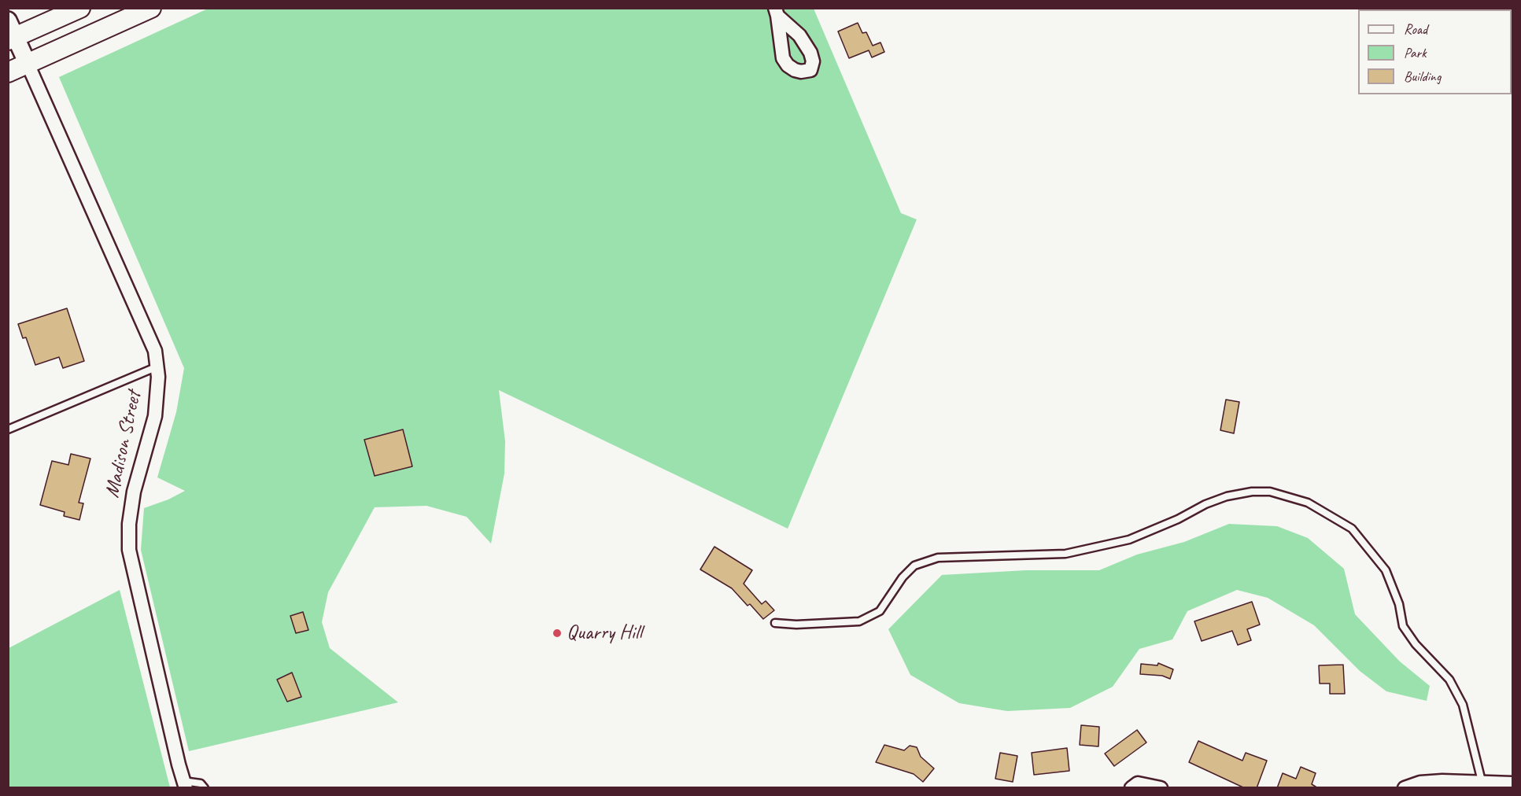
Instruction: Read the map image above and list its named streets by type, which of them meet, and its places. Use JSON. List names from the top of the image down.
{
  "streets": {
    "street": ["Madison Street"]
  },
  "places": ["Quarry Hill"],
  "legend": ["Road", "Park", "Building"]
}
